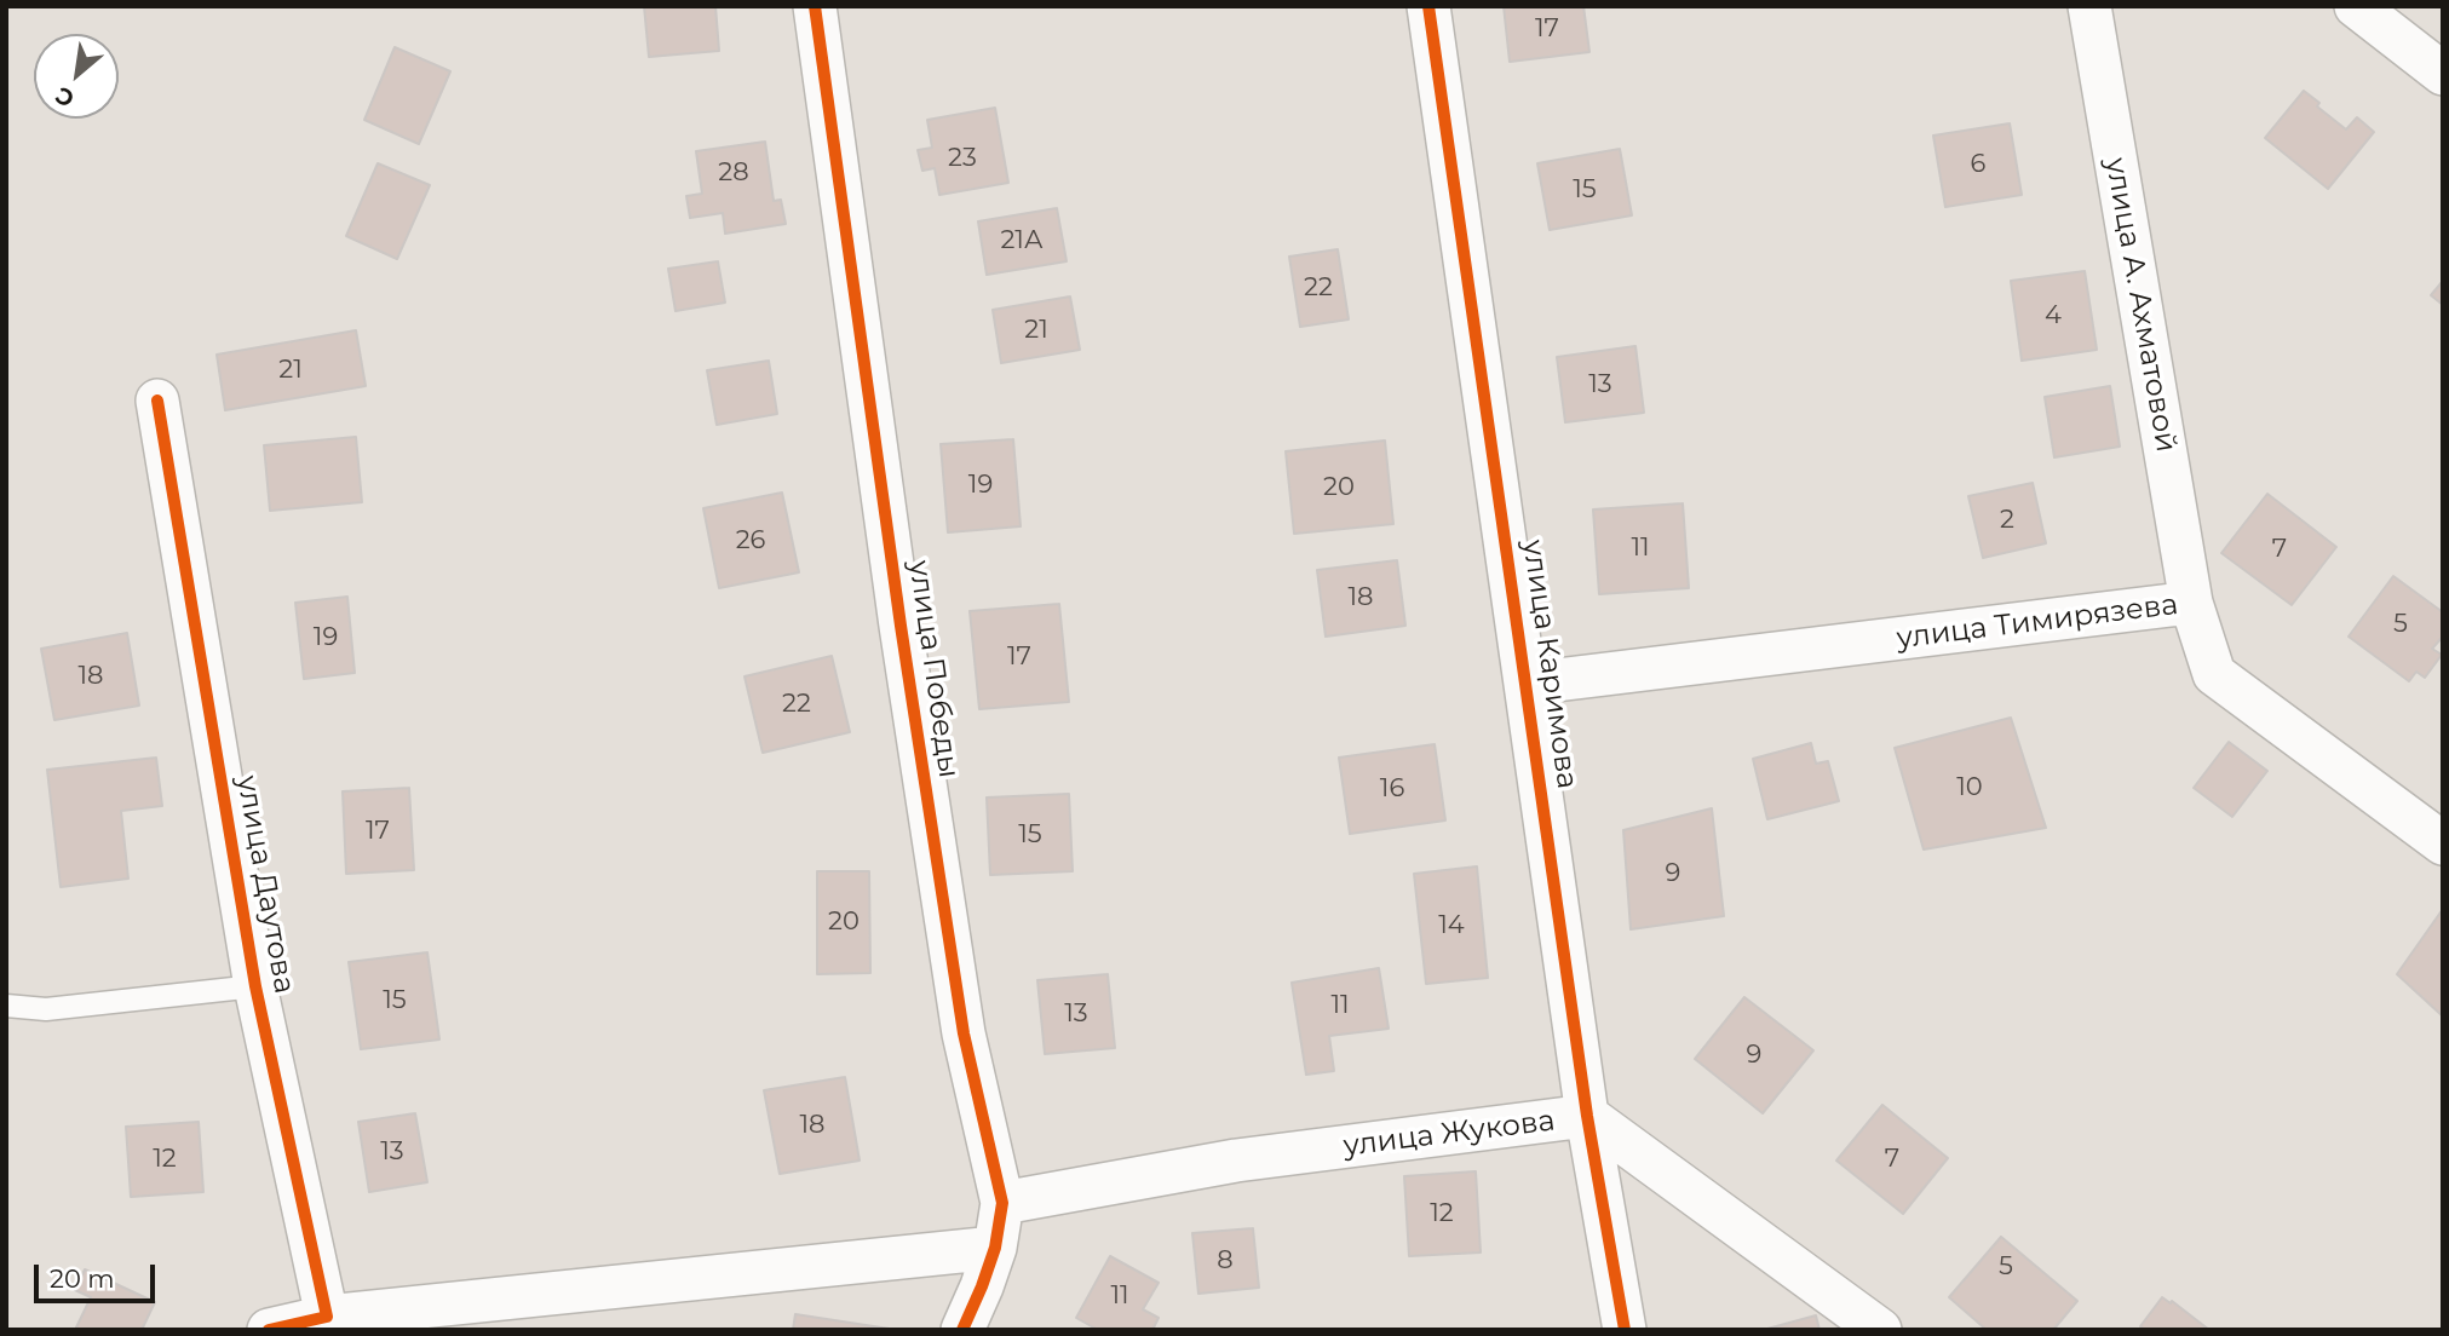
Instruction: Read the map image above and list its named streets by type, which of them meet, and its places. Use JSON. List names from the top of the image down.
{
  "streets": {
    "street": [
      "улица А. Ахматовой",
      "улица Тимирязева",
      "улица Каримова",
      "улица Победы",
      "улица Даутова",
      "улица Жукова"
    ]
  },
  "crossings": [
    ["улица А. Ахматовой", "улица Тимирязева"],
    ["улица Тимирязева", "улица Каримова"],
    ["улица Каримова", "улица Жукова"],
    ["улица Победы", "улица Жукова"]
  ],
  "house_numbers": [
    "17",
    "23",
    "6",
    "28",
    "15",
    "21А",
    "22",
    "4",
    "21",
    "21",
    "13",
    "19",
    "20",
    "2",
    "26",
    "11",
    "7",
    "18",
    "5",
    "19",
    "17",
    "18",
    "22",
    "10",
    "16",
    "17",
    "15",
    "9",
    "20",
    "14",
    "15",
    "11",
    "13",
    "9",
    "18",
    "13",
    "12",
    "7",
    "12",
    "8",
    "5",
    "11"
  ],
  "scale_bar": "20 m",
  "north": "bottom left"
}
